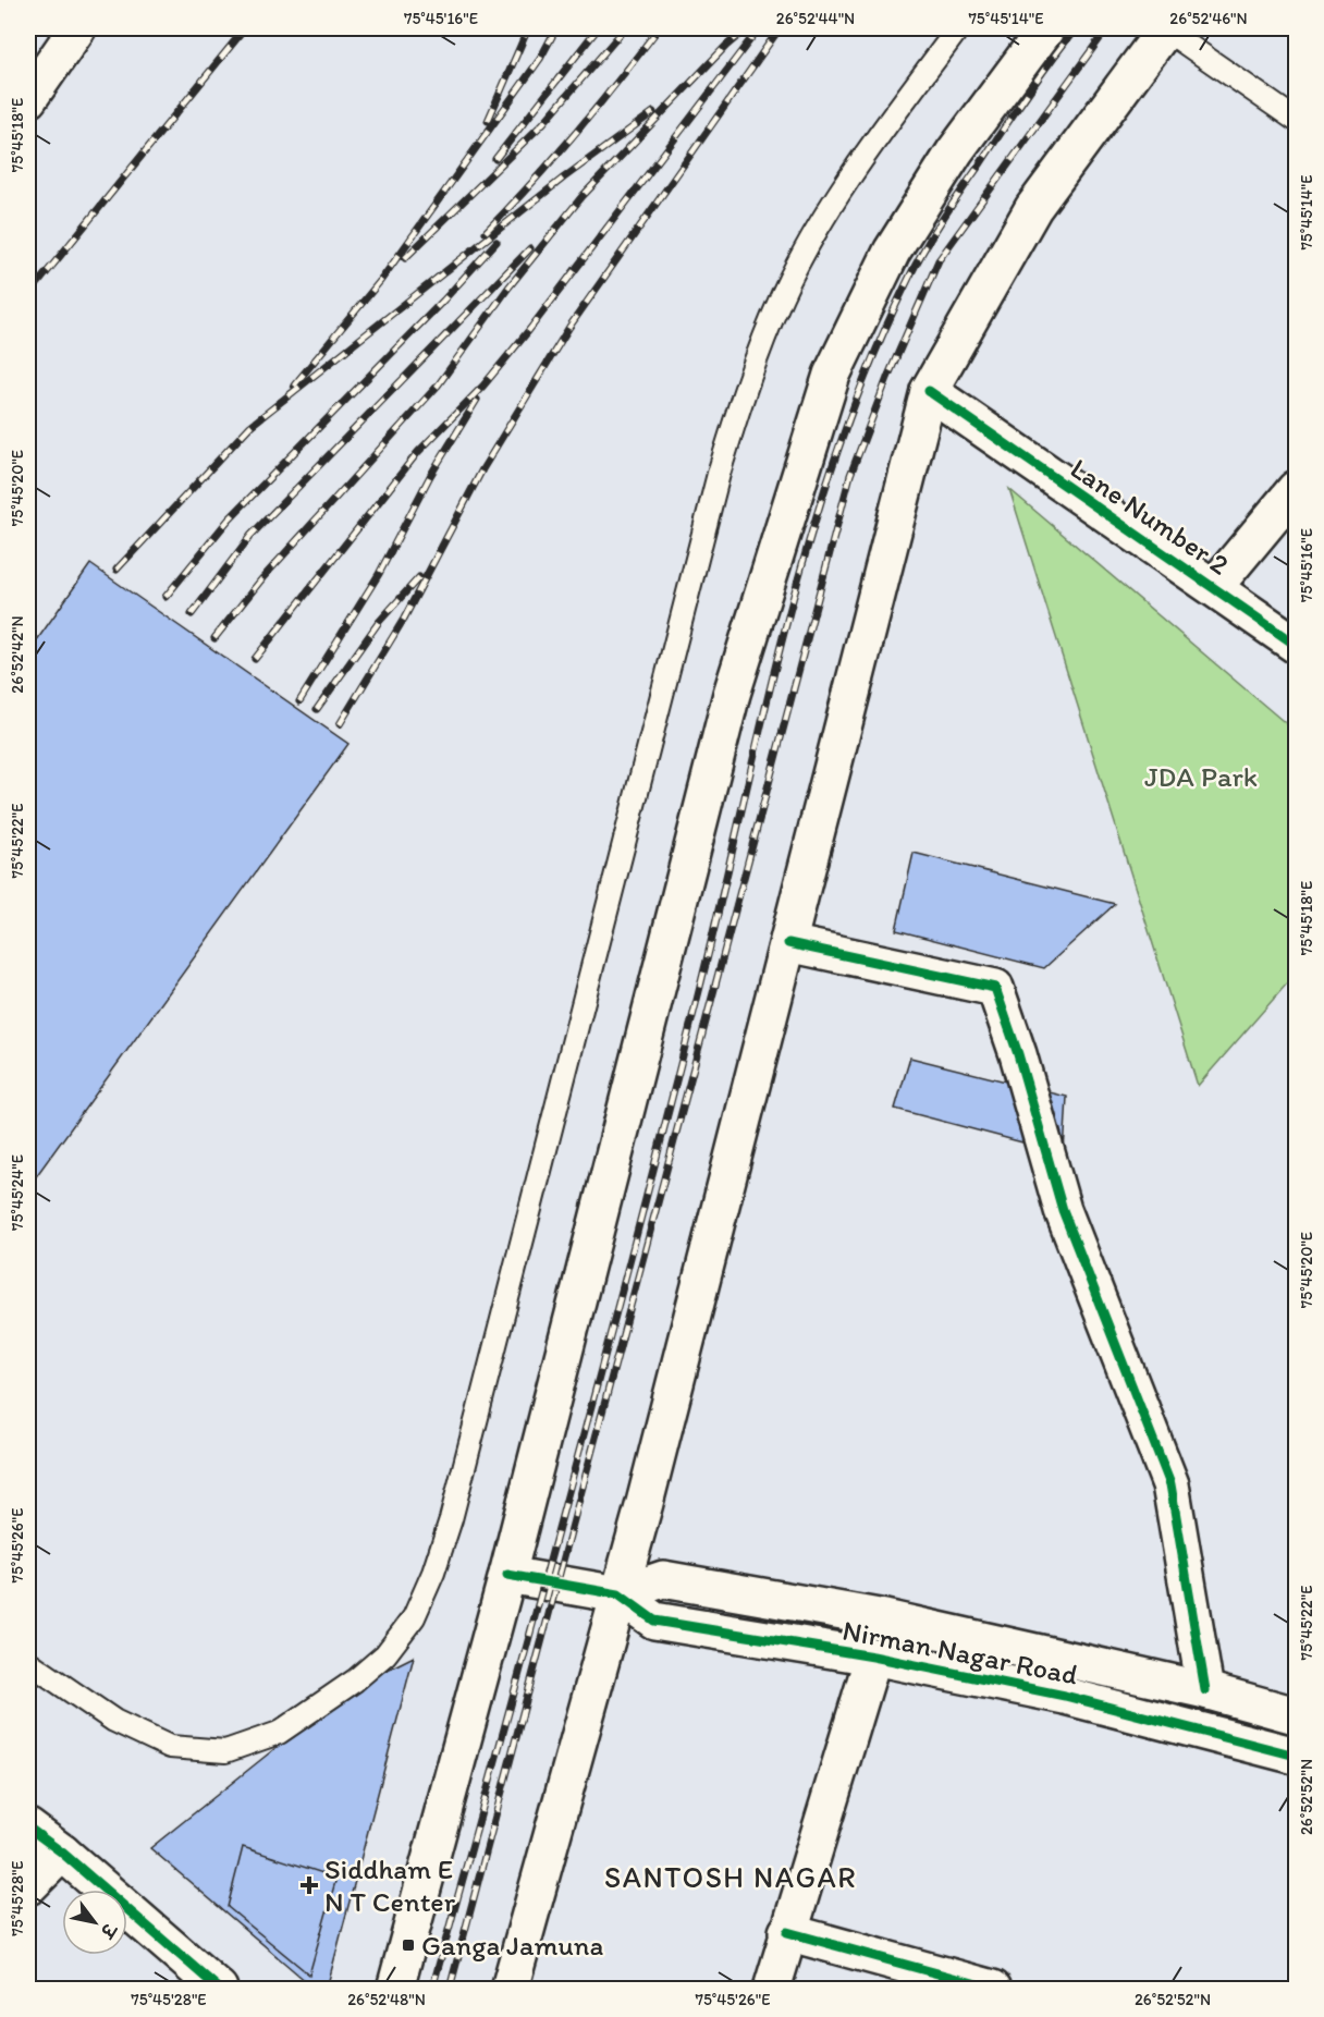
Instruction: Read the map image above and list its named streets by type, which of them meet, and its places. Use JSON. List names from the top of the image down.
{
  "streets": {
    "main road": ["Lane Number 2", "Nirman Nagar Road"]
  },
  "districts": ["SANTOSH NAGAR"],
  "parks": ["JDA Park"],
  "places": {
    "health": ["Siddham E N T Center"],
    "transit": ["Ganga Jamuna"]
  },
  "north": "bottom right",
  "coordinates": [
    "75°45'16\"E",
    "26°52'44\"N",
    "75°45'14\"E",
    "26°52'46\"N",
    "75°45'18\"E",
    "75°45'20\"E",
    "26°52'42\"N",
    "75°45'22\"E",
    "75°45'24\"E",
    "75°45'26\"E",
    "26°52'52\"N",
    "75°45'28\"E",
    "26°52'48\"N"
  ]
}
